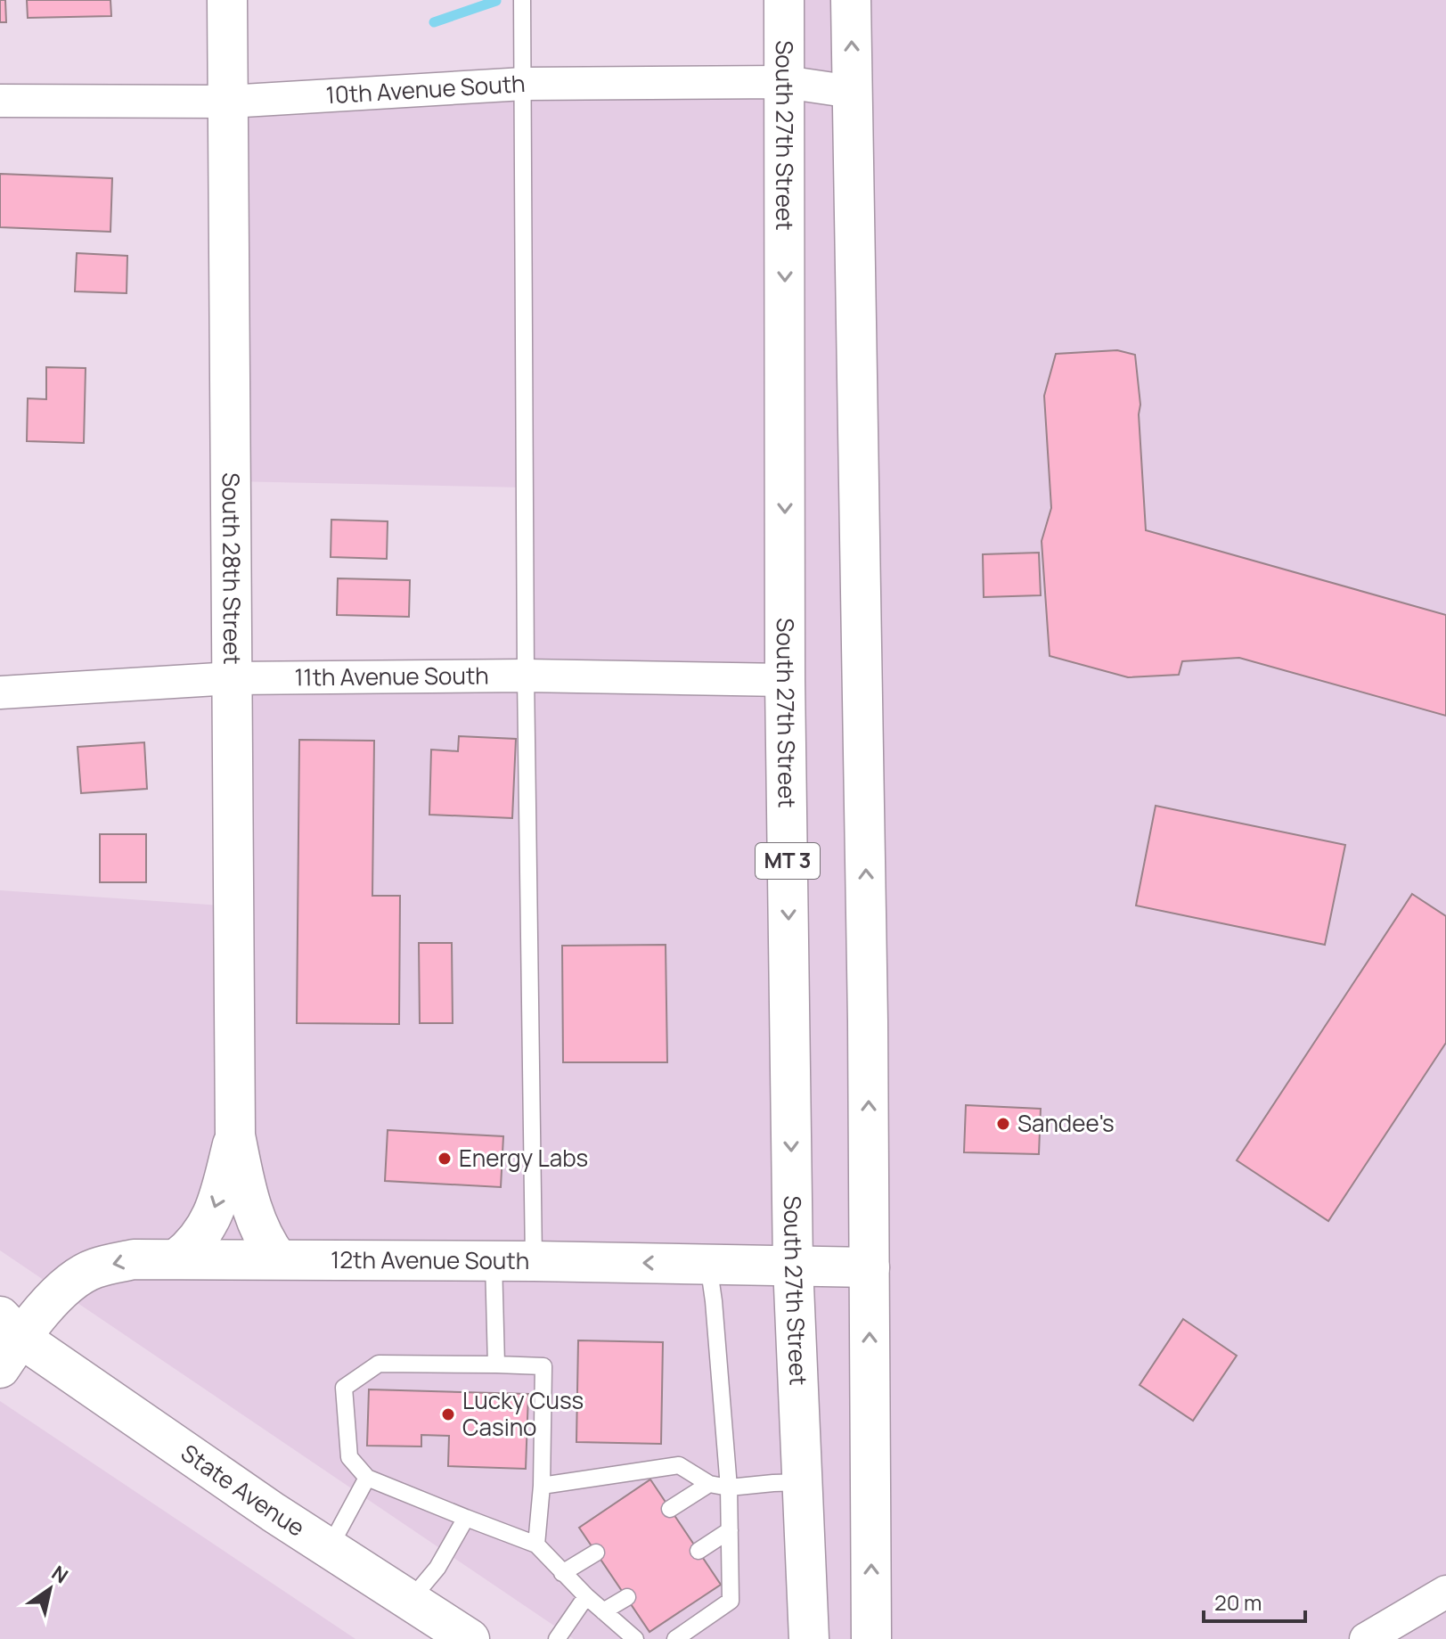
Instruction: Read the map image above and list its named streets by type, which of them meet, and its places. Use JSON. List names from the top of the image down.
{
  "streets": {
    "main road": [
      "South 27th Street",
      "South 28th Street",
      "MT 3",
      "12th Avenue South",
      "State Avenue"
    ],
    "street": ["10th Avenue South", "11th Avenue South"]
  },
  "crossings": [
    ["10th Avenue South", "South 27th Street"],
    ["10th Avenue South", "South 28th Street"],
    ["South 27th Street", "11th Avenue South"],
    ["South 27th Street", "12th Avenue South"],
    ["South 28th Street", "11th Avenue South"],
    ["South 28th Street", "12th Avenue South"],
    ["12th Avenue South", "State Avenue"]
  ],
  "one_way": ["12th Avenue South"],
  "places": ["Sandee's", "Energy Labs", "Lucky Cuss Casino"],
  "scale_bar": "20 m",
  "north": "top right"
}
